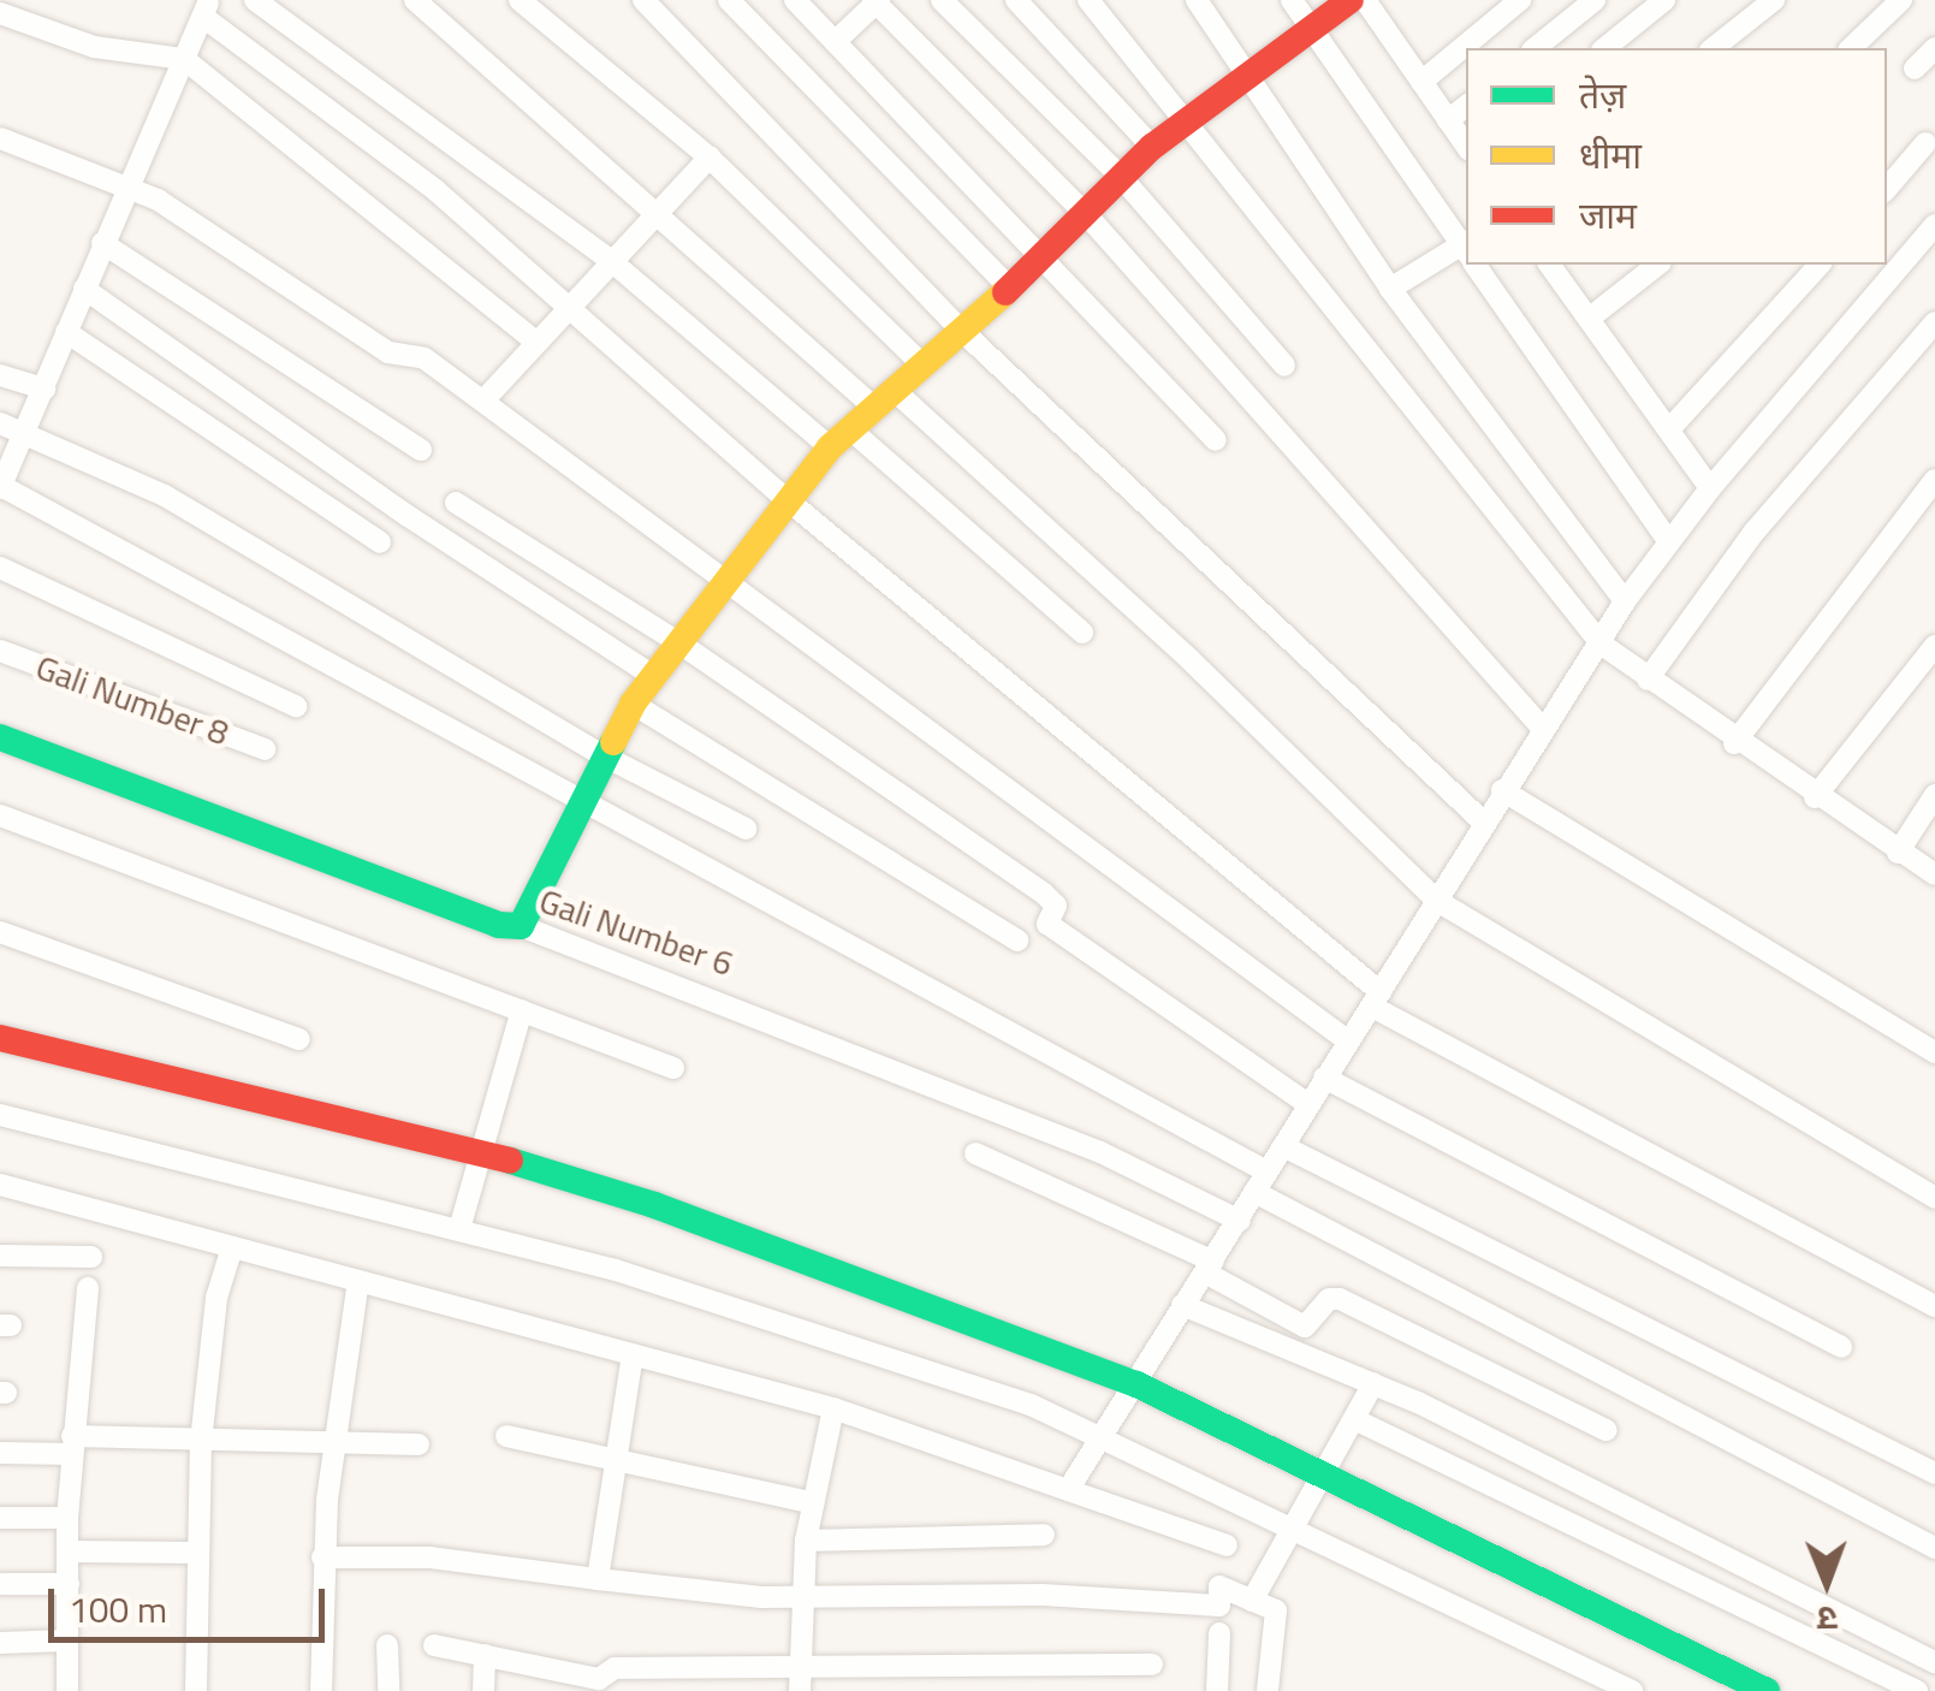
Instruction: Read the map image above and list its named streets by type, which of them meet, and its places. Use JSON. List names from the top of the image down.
{
  "streets": {
    "street": ["Gali Number 8", "Gali Number 6"]
  },
  "legend": ["तेज़", "धीमा", "जाम"],
  "scale_bar": "100 m",
  "north": "bottom"
}
